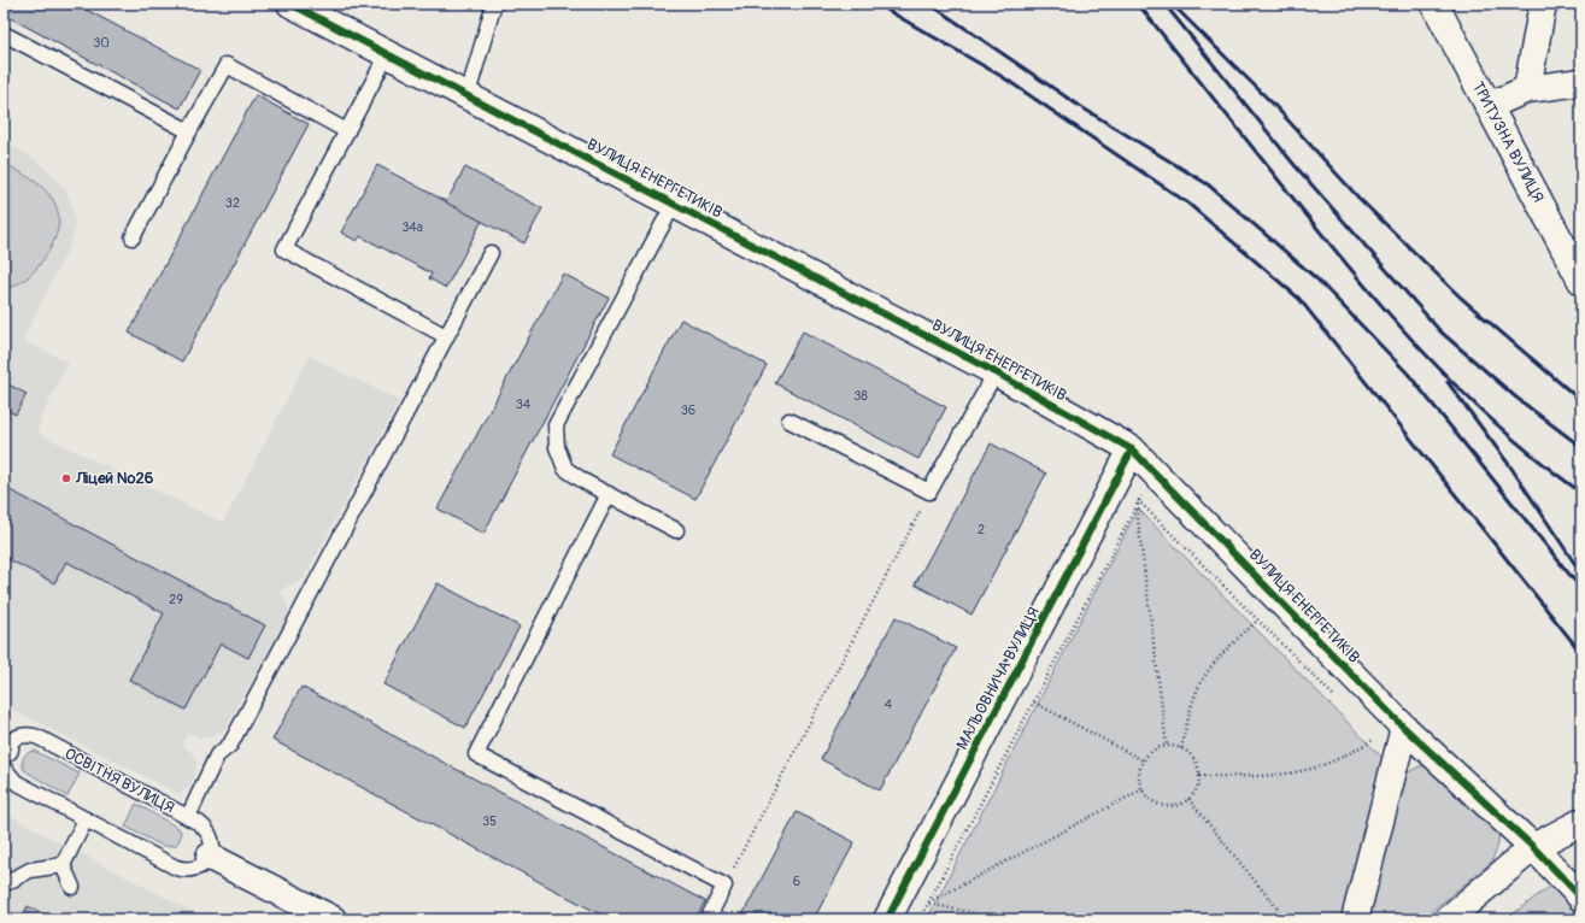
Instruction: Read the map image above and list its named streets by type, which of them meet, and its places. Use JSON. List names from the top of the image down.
{
  "streets": {
    "street": ["ТРИТУЗНА ВУЛИЦЯ", "ВУЛИЦЯ ЕНЕРГЕТИКІВ", "МАЛЬОВНИЧА ВУЛИЦЯ"],
    "lane": ["ОСВІТНЯ ВУЛИЦЯ"]
  },
  "crossings": [
    ["ВУЛИЦЯ ЕНЕРГЕТИКІВ", "МАЛЬОВНИЧА ВУЛИЦЯ"]
  ],
  "places": ["Ліцей №26"],
  "house_numbers": [
    "30",
    "32",
    "34а",
    "38",
    "34",
    "36",
    "2",
    "29",
    "4",
    "35",
    "6"
  ]
}
